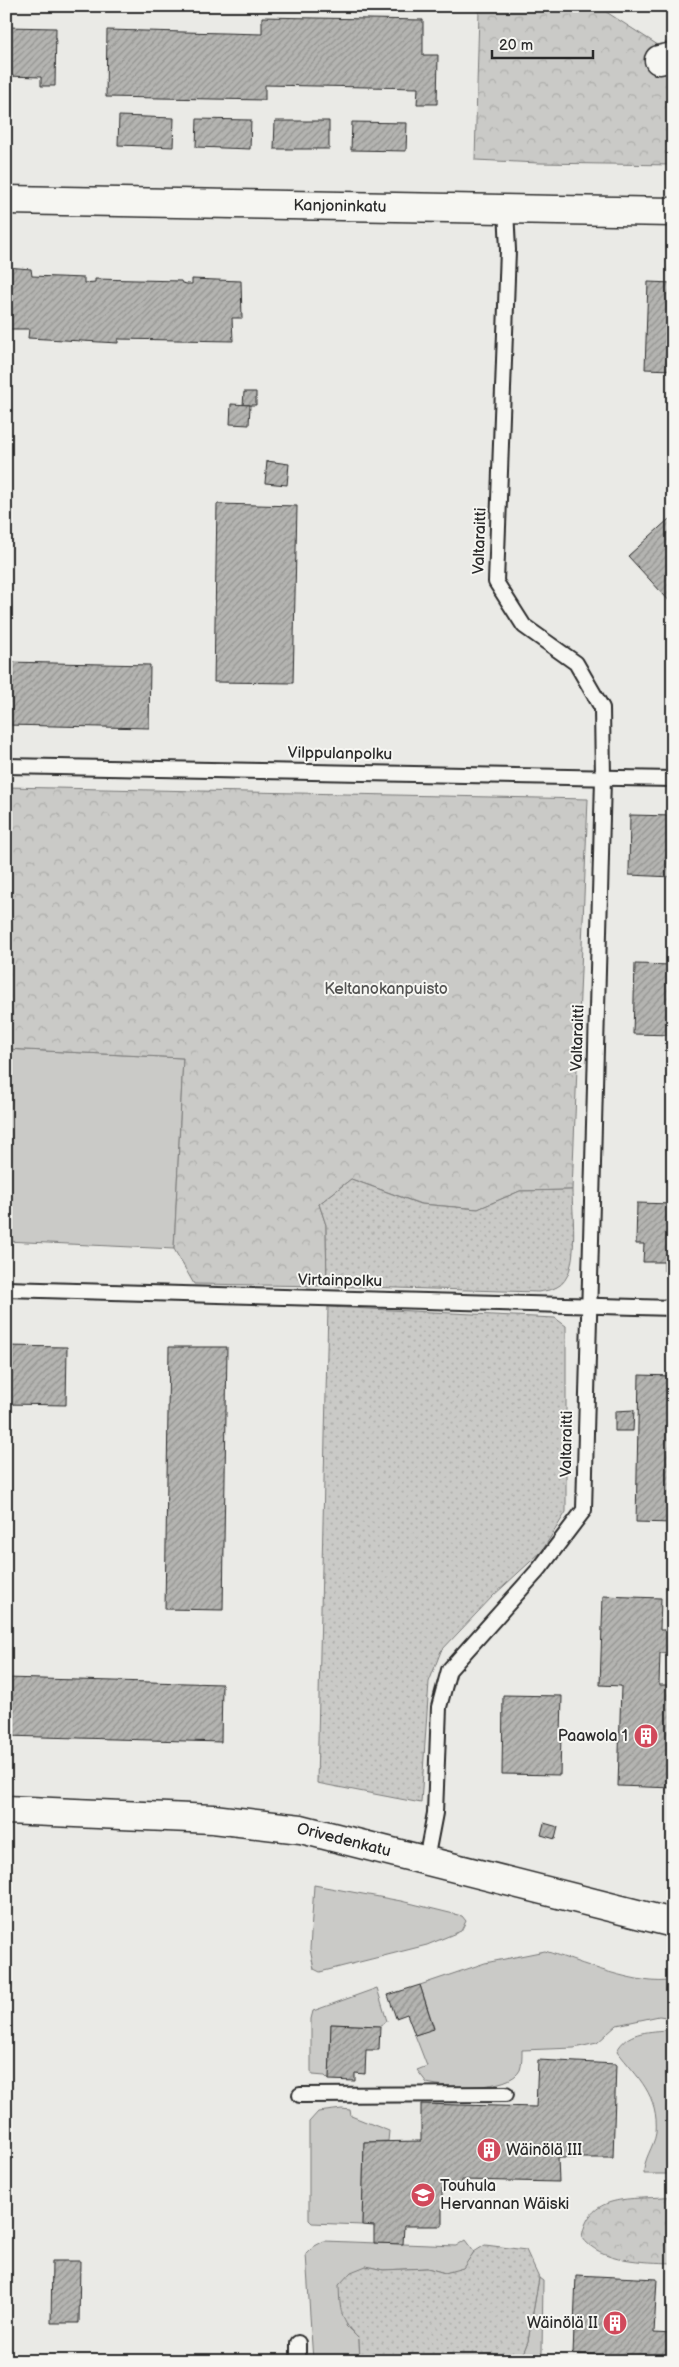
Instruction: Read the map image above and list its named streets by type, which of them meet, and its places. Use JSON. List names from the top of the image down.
{
  "streets": {
    "street": ["Kanjoninkatu", "Orivedenkatu"],
    "lane": ["Valtaraitti", "Vilppulanpolku", "Virtainpolku"]
  },
  "crossings": [
    ["Kanjoninkatu", "Valtaraitti"],
    ["Valtaraitti", "Vilppulanpolku"],
    ["Valtaraitti", "Virtainpolku"],
    ["Valtaraitti", "Orivedenkatu"]
  ],
  "parks": ["Keltanokanpuisto"],
  "places": {
    "building": ["Paawola 1", "Wäinölä III", "Wäinölä II"],
    "school or university": ["Touhula Hervannan Wäiski"]
  },
  "scale_bar": "20 m"
}
